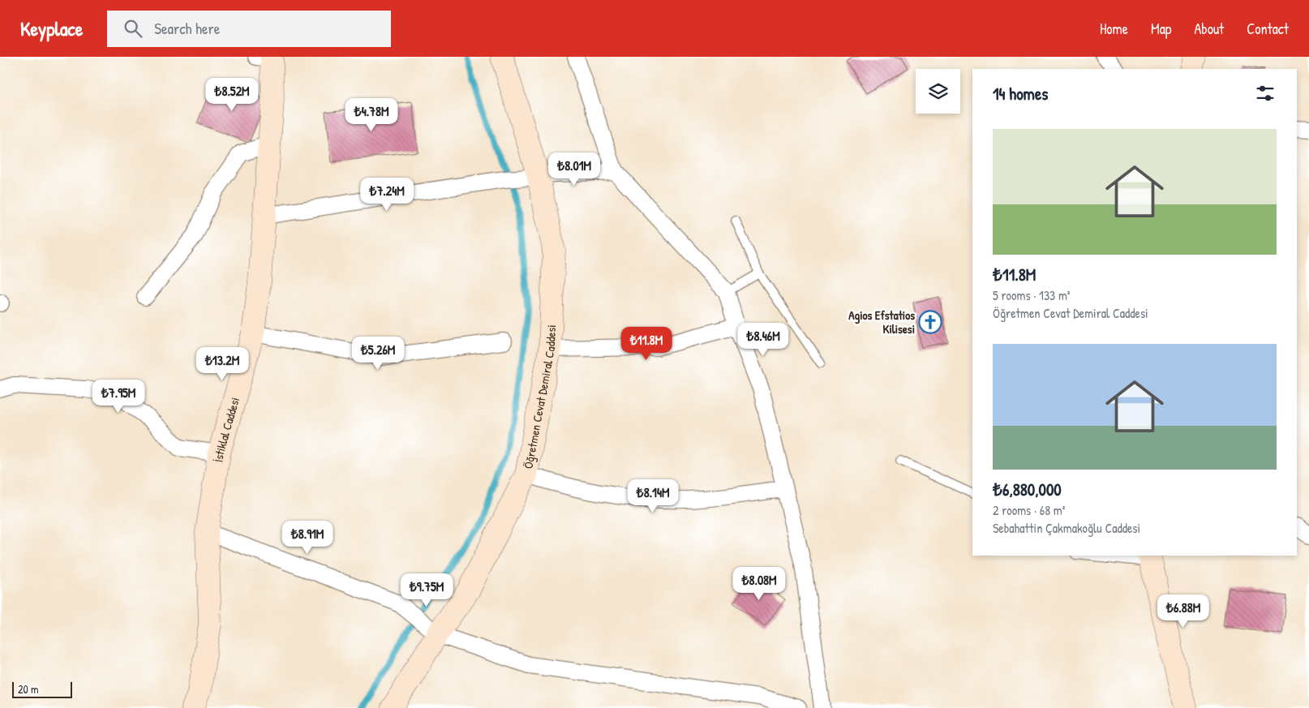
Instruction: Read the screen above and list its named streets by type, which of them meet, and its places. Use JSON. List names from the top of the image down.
{
  "streets": {
    "main road": ["Öğretmen Cevat Demiral Caddesi", "İstiklal Caddesi"]
  },
  "places": {
    "church": ["Agios Efstatios Kilisesi"]
  },
  "scale_bar": "20 m",
  "page": {
    "header": "Keyplace",
    "search": "Search here",
    "nav": [
      "Home",
      "Map",
      "About",
      "Contact"
    ],
    "heading": "14 homes",
    "price": [
      "₺8.52M",
      "₺4.78M",
      "₺8.01M",
      "₺7.24M",
      "₺8.46M",
      "₺11.8M",
      "₺5.26M",
      "₺13.2M",
      "₺7.95M",
      "₺8.14M",
      "₺8.91M",
      "₺8.08M",
      "₺9.75M",
      "₺6.88M"
    ],
    "list": [
      {
        "name": "₺11.8M",
        "note": "5 rooms · 133 m² · Öğretmen Cevat Demiral Caddesi"
      },
      {
        "name": "₺6,880,000",
        "note": "2 rooms · 68 m² · Sebahattin Çakmakoğlu Caddesi"
      }
    ],
    "scale": "20 m"
  }
}
